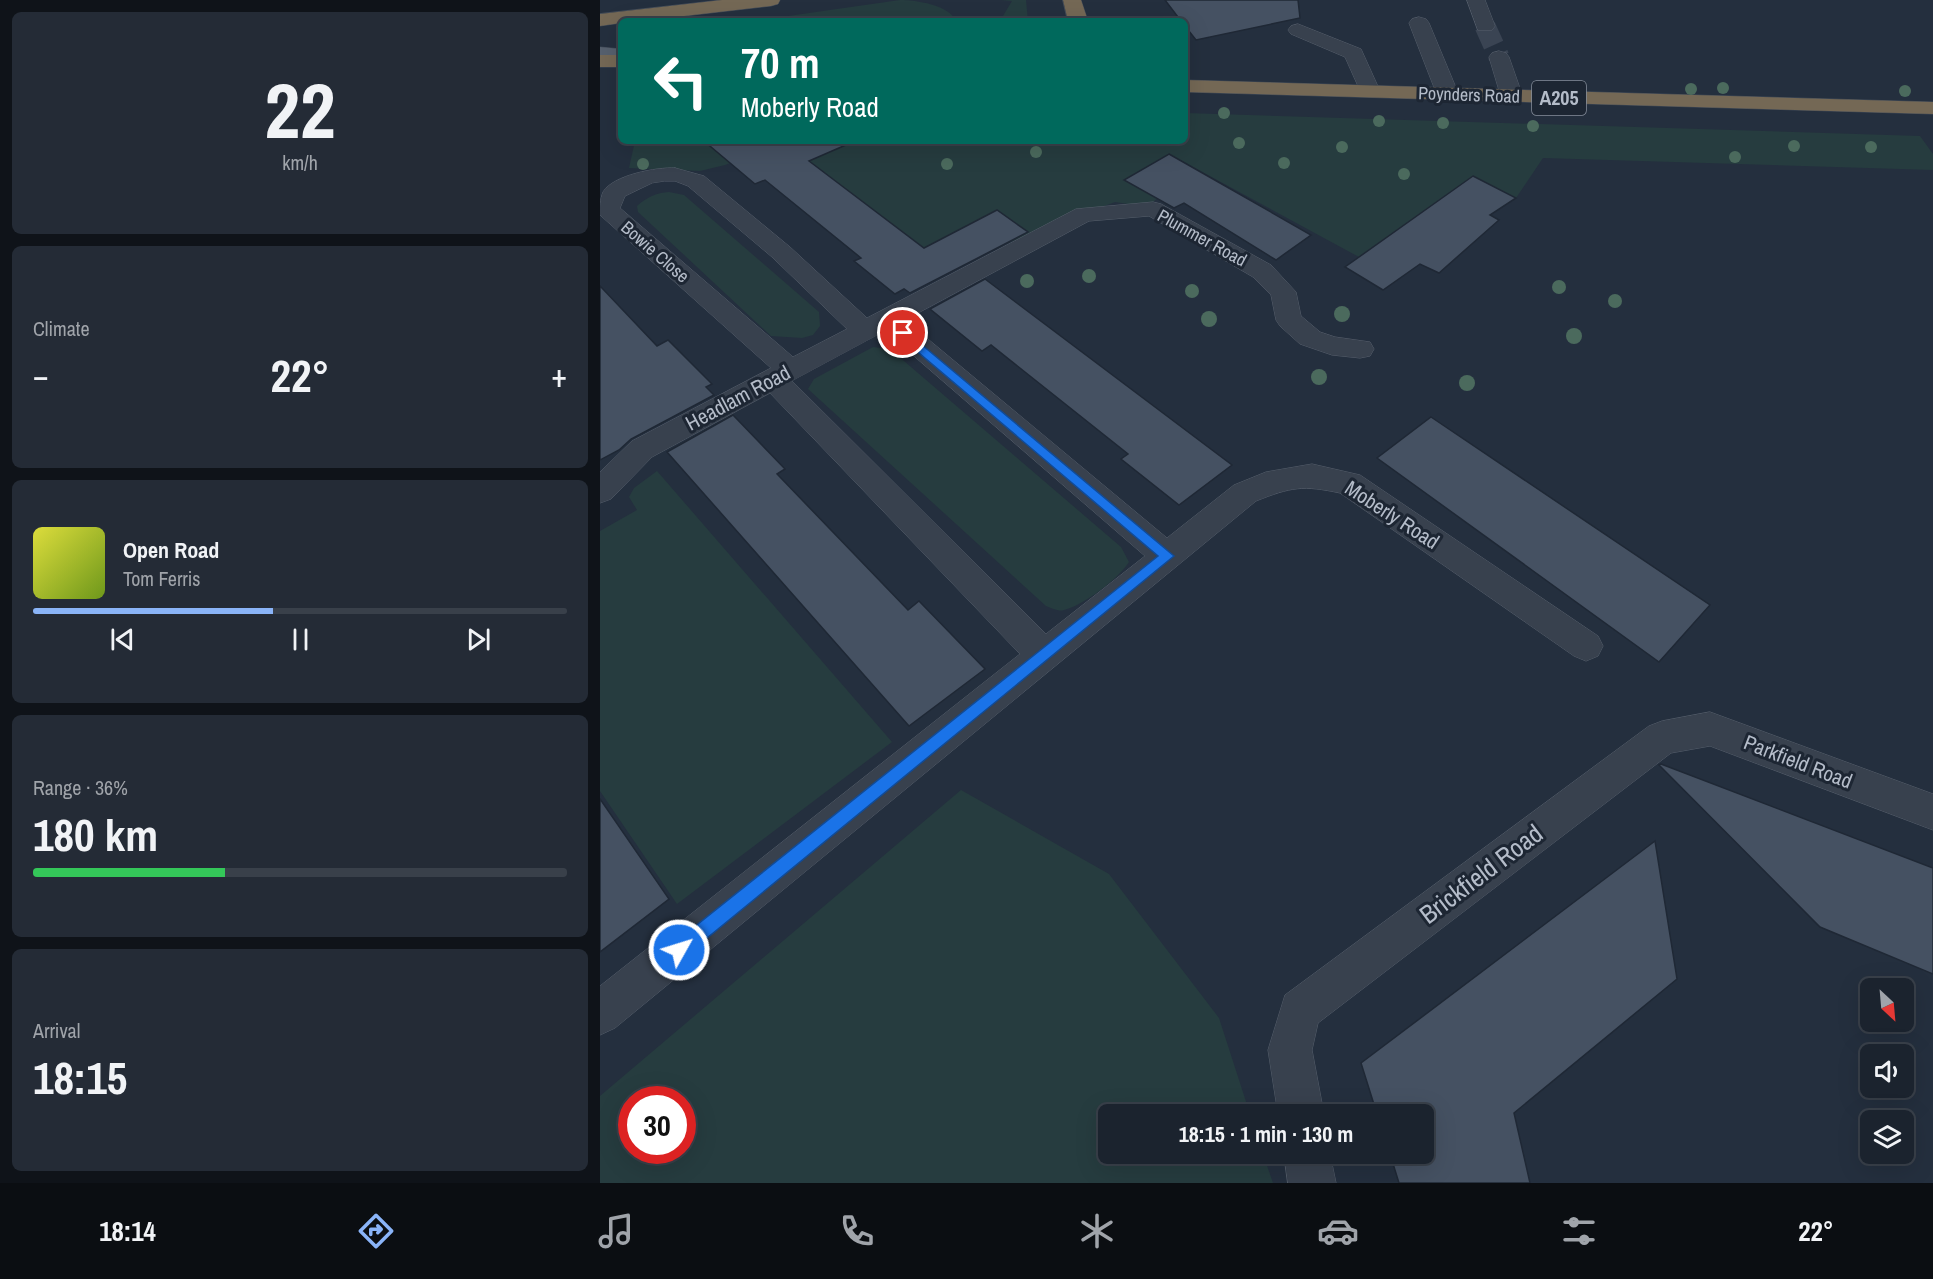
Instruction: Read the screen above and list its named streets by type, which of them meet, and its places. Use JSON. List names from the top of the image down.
{
  "streets": {
    "highway": ["Poynders Road", "A205"],
    "street": [
      "Plummer Road",
      "Bowie Close",
      "Headlam Road",
      "Moberly Road",
      "Parkfield Road",
      "Brickfield Road"
    ]
  },
  "crossings": [
    ["Plummer Road", "Bowie Close"],
    ["Plummer Road", "Headlam Road"],
    ["Bowie Close", "Headlam Road"],
    ["Parkfield Road", "Brickfield Road"]
  ],
  "north": "bottom right",
  "page": {
    "tile": [
      ["22", "km/h"],
      "Climate",
      ["Range · 36%", "180 km"],
      ["Arrival", "18:15"]
    ],
    "turn": ["70 m", "Moberly Road"],
    "heat": ["−", "22°", "+"],
    "song": ["Open Road", "Tom Ferris"],
    "limit": "30",
    "trip": "18:15 · 1 min · 130 m",
    "tabs": ["18:14", "22°"]
  }
}
